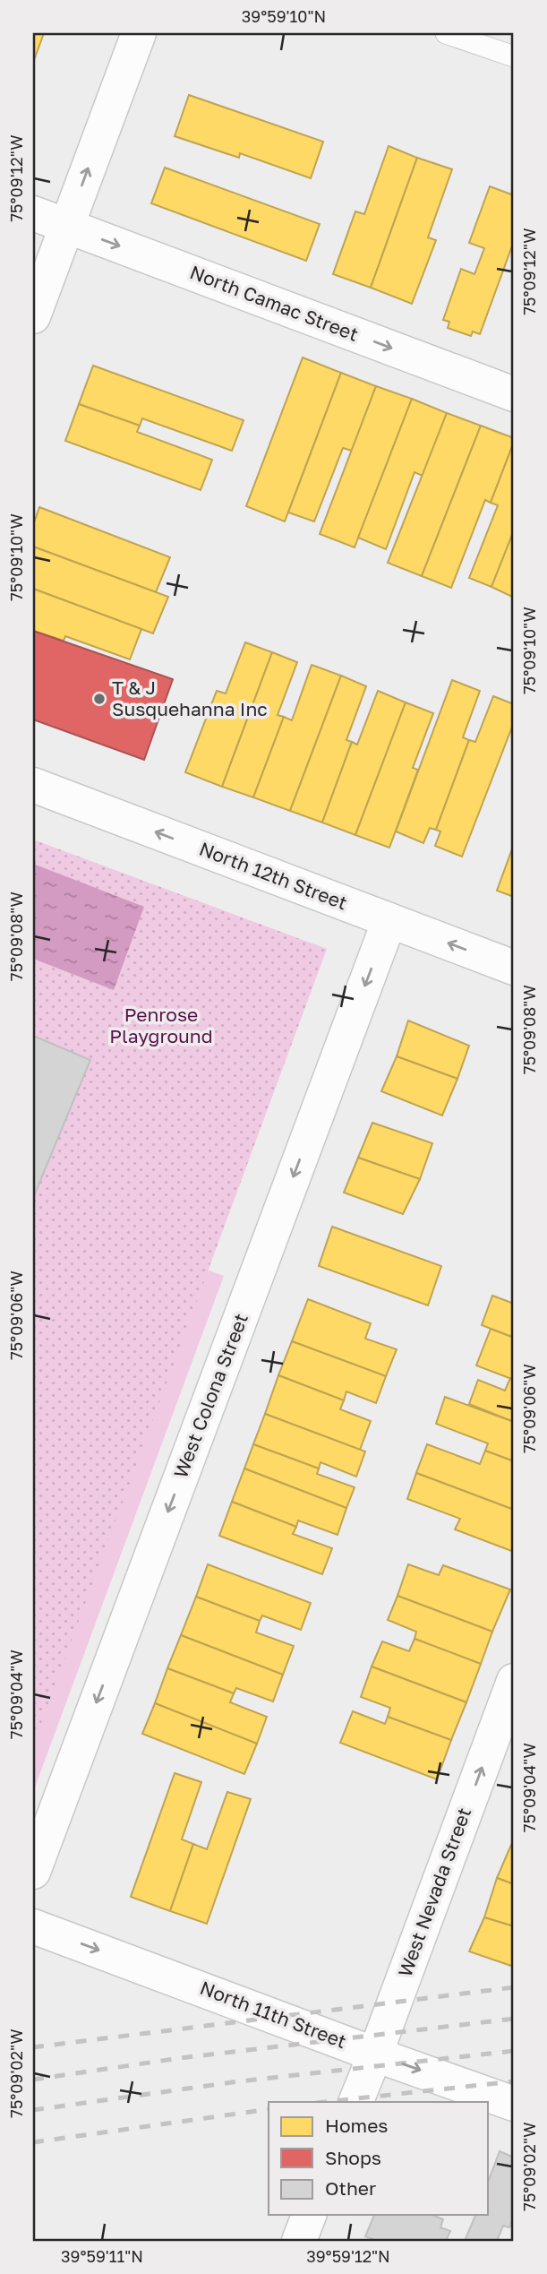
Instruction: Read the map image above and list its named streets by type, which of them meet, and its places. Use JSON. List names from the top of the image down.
{
  "streets": {
    "street": [
      "North Camac Street",
      "North 12th Street",
      "West Colona Street",
      "West Nevada Street",
      "North 11th Street"
    ]
  },
  "crossings": [
    ["North 12th Street", "West Colona Street"],
    ["West Nevada Street", "North 11th Street"]
  ],
  "one_way": [
    "North Camac Street",
    "North 12th Street",
    "West Colona Street",
    "West Nevada Street",
    "North 11th Street"
  ],
  "parks": ["Penrose Playground"],
  "places": ["T & J Susquehanna Inc"],
  "legend": ["Homes", "Shops", "Other"],
  "coordinates": [
    "39°59'10\"N",
    "75°09'12\"W",
    "75°09'10\"W",
    "75°09'08\"W",
    "75°09'06\"W",
    "75°09'04\"W",
    "75°09'02\"W",
    "39°59'11\"N",
    "39°59'12\"N"
  ]
}
